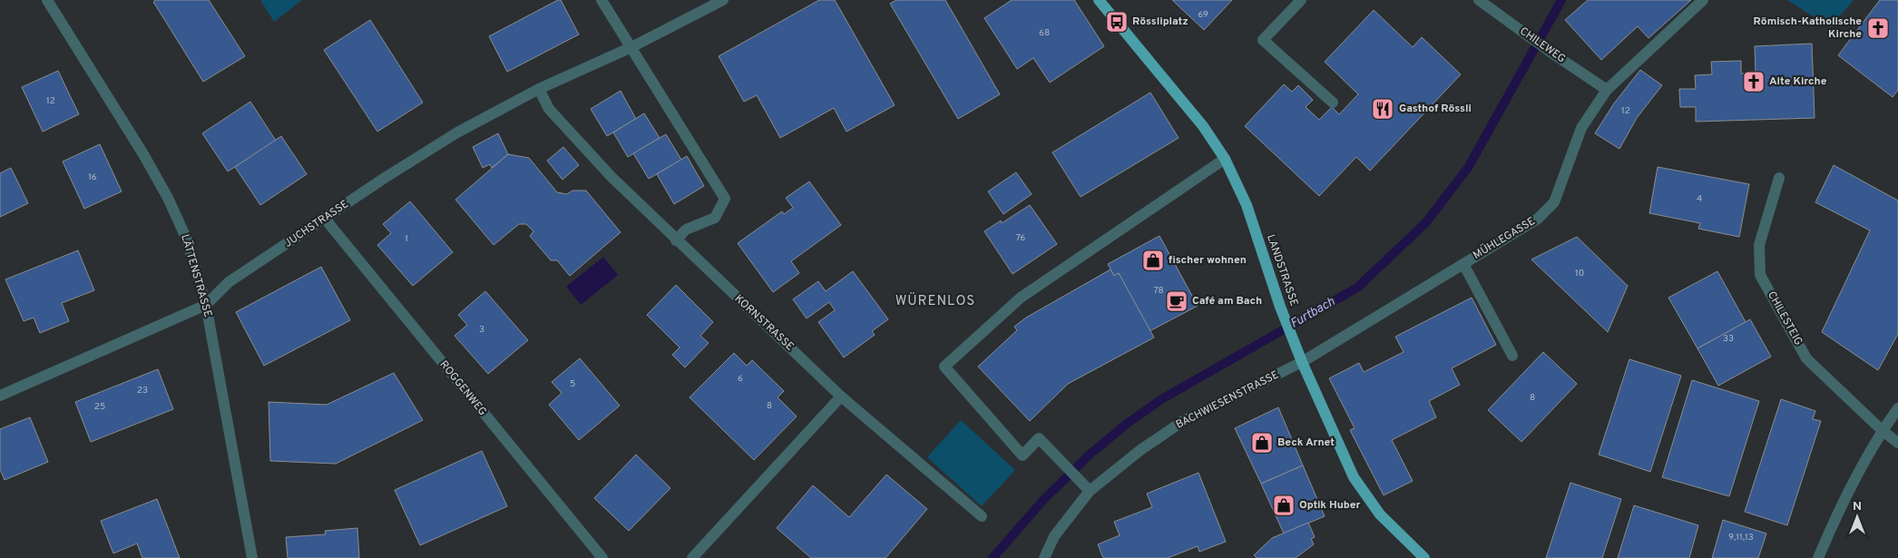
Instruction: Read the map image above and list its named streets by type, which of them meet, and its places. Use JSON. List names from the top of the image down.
{
  "streets": {
    "main road": ["LANDSTRASSE"],
    "street": [
      "CHILEWEG",
      "JUCHSTRASSE",
      "MÜHLEGASSE",
      "LÄTTENSTRASSE",
      "CHILESTEIG",
      "KORNSTRASSE",
      "ROGGENWEG",
      "BACHWIESENSTRASSE"
    ]
  },
  "crossings": [
    ["CHILEWEG", "MÜHLEGASSE"],
    ["JUCHSTRASSE", "LÄTTENSTRASSE"],
    ["JUCHSTRASSE", "KORNSTRASSE"],
    ["JUCHSTRASSE", "ROGGENWEG"],
    ["MÜHLEGASSE", "LANDSTRASSE"],
    ["MÜHLEGASSE", "BACHWIESENSTRASSE"],
    ["LANDSTRASSE", "BACHWIESENSTRASSE"]
  ],
  "districts": ["WÜRENLOS"],
  "water": ["Furtbach"],
  "places": {
    "bus stop": ["Rössliplatz"],
    "church": ["Römisch-Katholische Kirche", "Alte Kirche"],
    "restaurant": ["Gasthof Rössli"],
    "shop": ["fischer wohnen", "Beck Arnet", "Optik Huber"],
    "cafe": ["Café am Bach"]
  },
  "house_numbers": [
    "69",
    "68",
    "12",
    "12",
    "16",
    "4",
    "76",
    "1",
    "10",
    "78",
    "3",
    "33",
    "6",
    "5",
    "23",
    "8",
    "8",
    "25",
    "9,11,13"
  ],
  "north": "top"
}
